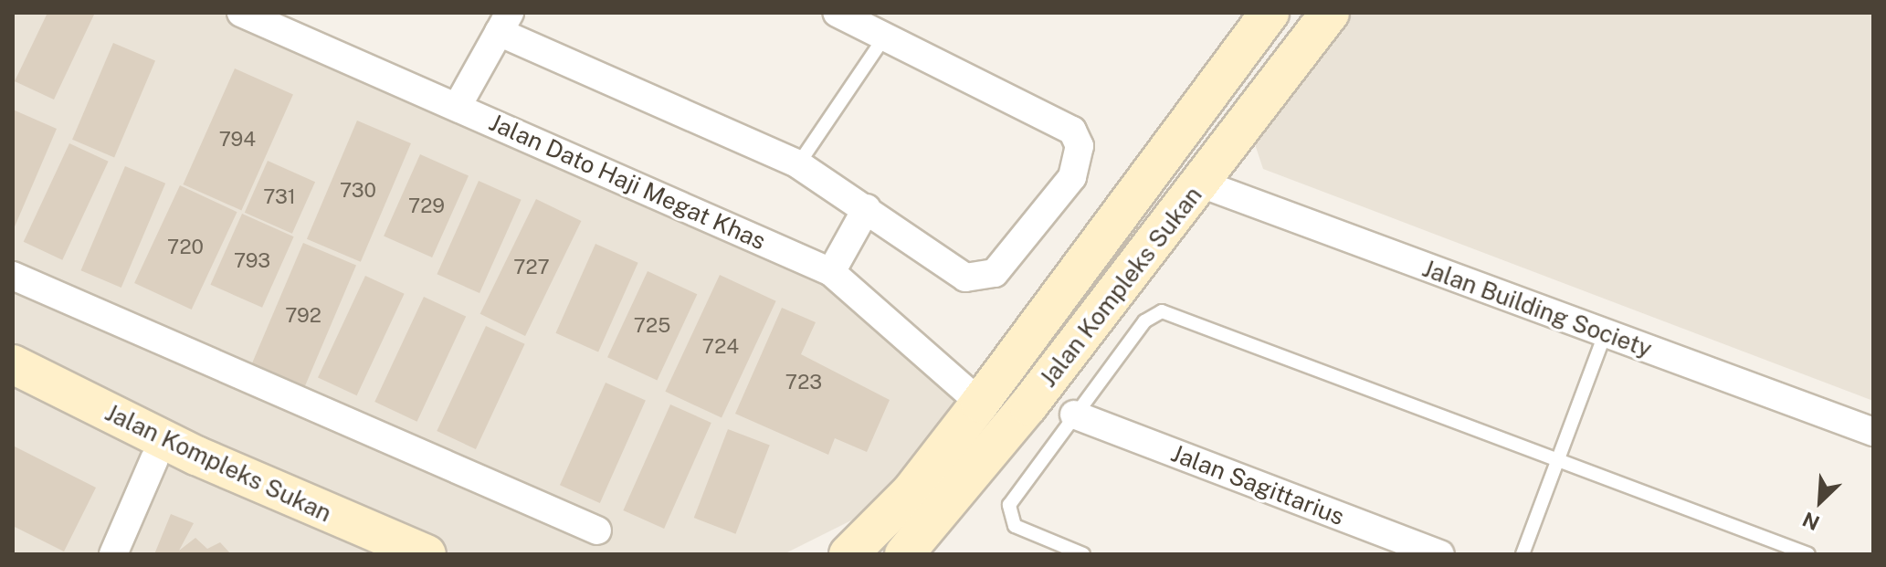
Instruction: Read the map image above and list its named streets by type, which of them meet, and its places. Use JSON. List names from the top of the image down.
{
  "streets": {
    "main road": ["Jalan Kompleks Sukan"],
    "street": ["Jalan Dato Haji Megat Khas", "Jalan Building Society", "Jalan Sagittarius"]
  },
  "crossings": [
    ["Jalan Dato Haji Megat Khas", "Jalan Kompleks Sukan"],
    ["Jalan Kompleks Sukan", "Jalan Building Society"]
  ],
  "house_numbers": [
    "794",
    "730",
    "731",
    "729",
    "720",
    "793",
    "727",
    "792",
    "725",
    "724",
    "723"
  ],
  "north": "bottom left"
}
